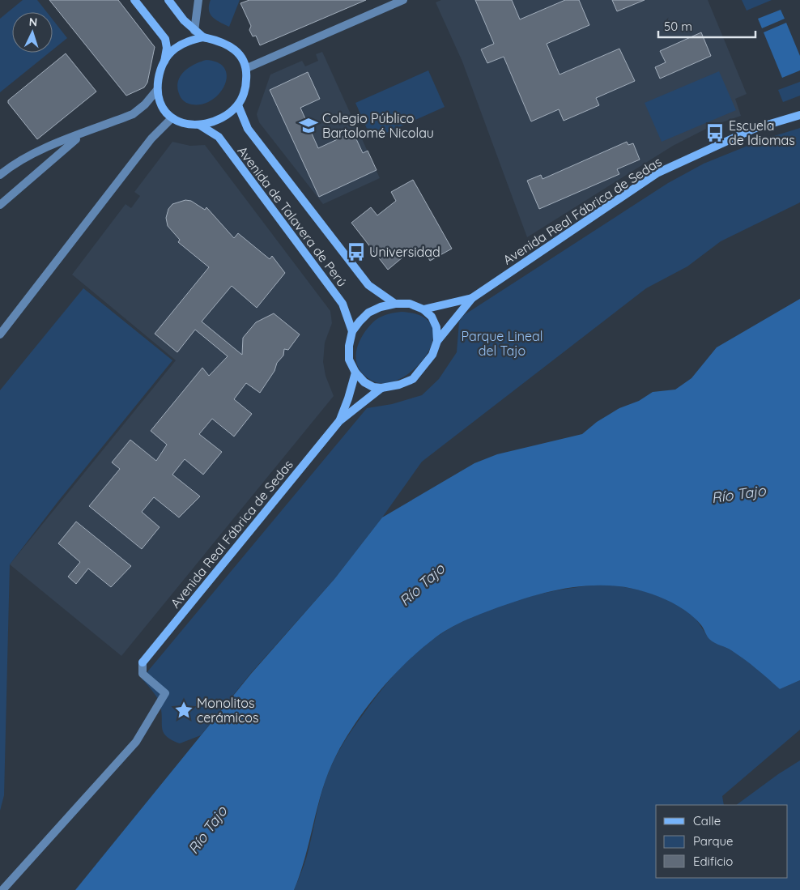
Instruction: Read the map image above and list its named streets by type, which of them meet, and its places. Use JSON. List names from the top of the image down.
{
  "streets": {
    "street": ["Avenida Real Fábrica de Sedas", "Avenida de Talavera de Perú"]
  },
  "crossings": [
    ["Avenida Real Fábrica de Sedas", "Avenida de Talavera de Perú"]
  ],
  "water": ["Río Tajo"],
  "parks": ["Parque Lineal del Tajo"],
  "places": {
    "school or university": ["Colegio Público Bartolomé Nicolau"],
    "bus stop": ["Escuela de Idiomas", "Universidad"],
    "place": ["Monolitos cerámicos"]
  },
  "legend": ["Calle", "Parque", "Edificio"],
  "scale_bar": "50 m",
  "north": "top"
}
